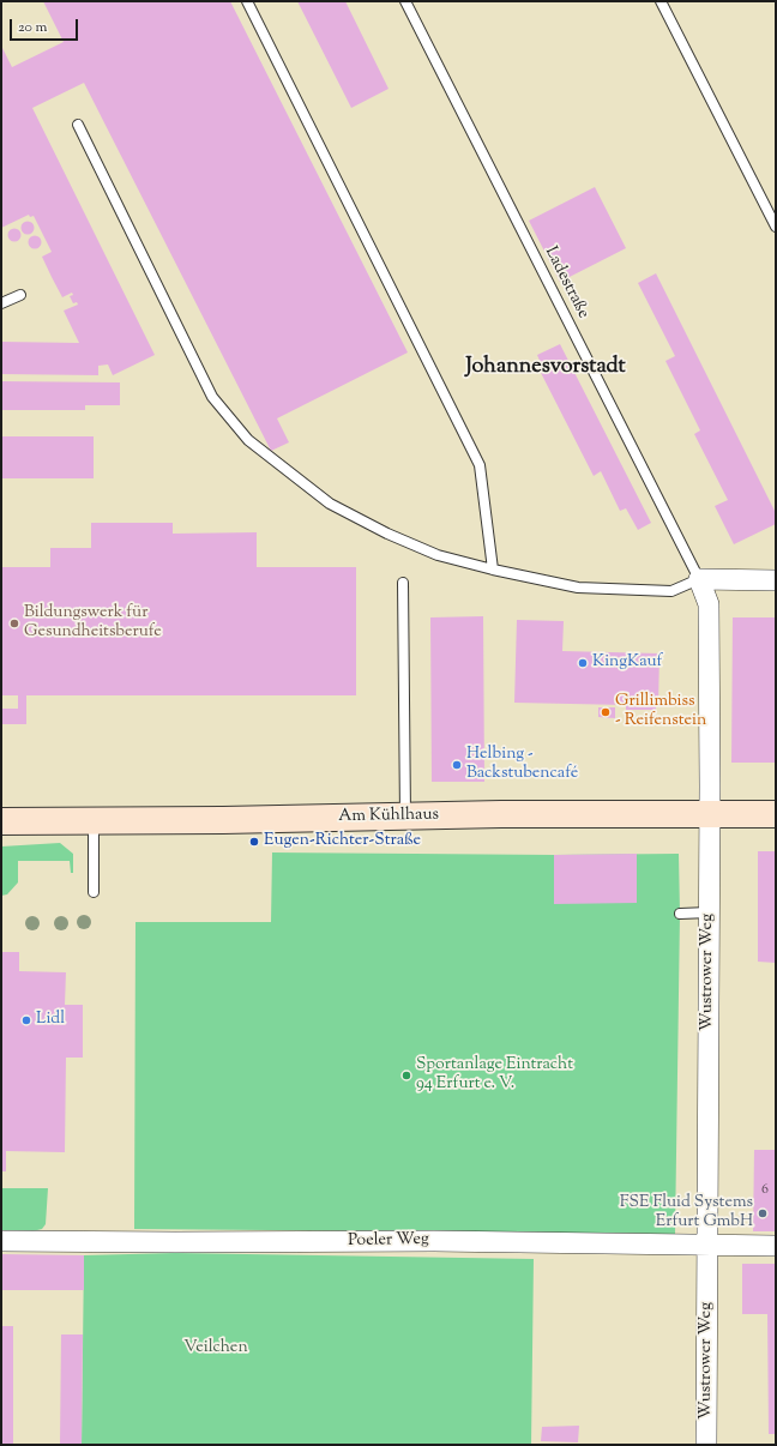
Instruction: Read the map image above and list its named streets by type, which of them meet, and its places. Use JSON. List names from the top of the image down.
{
  "streets": {
    "street": ["Am Kühlhaus", "Wustrower Weg", "Poeler Weg"],
    "lane": ["Ladestraße"]
  },
  "crossings": [
    ["Ladestraße", "Wustrower Weg"],
    ["Am Kühlhaus", "Wustrower Weg"],
    ["Wustrower Weg", "Poeler Weg"]
  ],
  "districts": ["Johannesvorstadt"],
  "parks": ["Veilchen"],
  "places": [
    "Bildungswerk für Gesundheitsberufe",
    "KingKauf",
    "Grillimbiss - Reifenstein",
    "Helbing - Backstubencafé",
    "Eugen-Richter-Straße",
    "Lidl",
    "Sportanlage Eintracht 94 Erfurt e. V.",
    "FSE Fluid Systems Erfurt GmbH"
  ],
  "house_numbers": ["6"],
  "scale_bar": "20 m"
}
